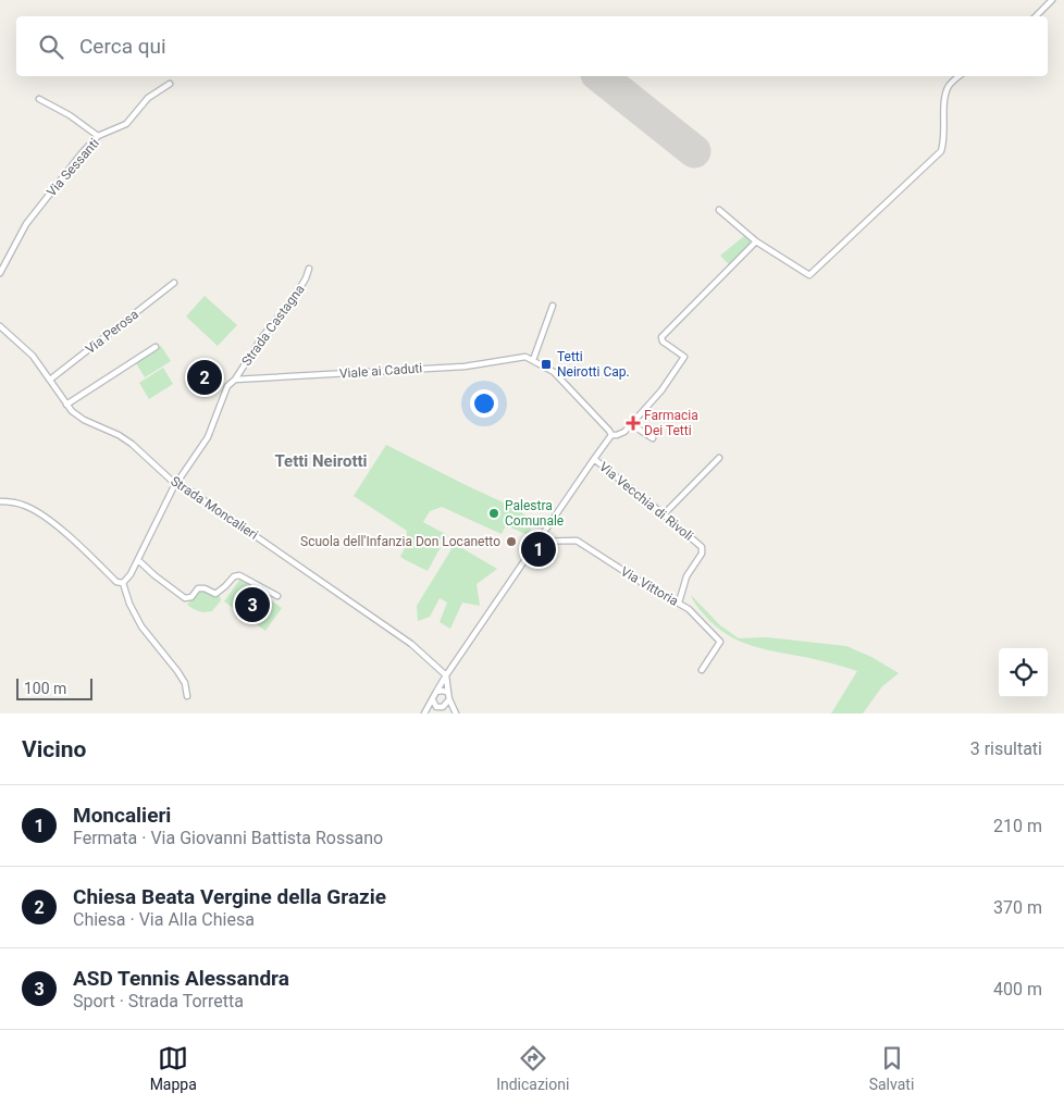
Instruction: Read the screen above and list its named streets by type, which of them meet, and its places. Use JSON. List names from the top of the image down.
{
  "streets": {
    "street": [
      "Via Sessanti",
      "Strada Castagna",
      "Via Perosa",
      "Viale ai Caduti",
      "Via Vecchia di Rivoli",
      "Strada Moncalieri",
      "Via Vittoria"
    ]
  },
  "crossings": [
    ["Strada Castagna", "Viale ai Caduti"],
    ["Strada Castagna", "Strada Moncalieri"],
    ["Via Perosa", "Strada Moncalieri"],
    ["Via Vecchia di Rivoli", "Via Vittoria"]
  ],
  "districts": ["Tetti Neirotti"],
  "places": {
    "transit": ["Tetti Neirotti Cap."],
    "health": ["Farmacia Dei Tetti"],
    "other": ["Palestra Comunale", "Scuola dell'Infanzia Don Locanetto"]
  },
  "scale_bar": "100 m",
  "page": {
    "search": "Cerca qui",
    "pins": ["2", "1", "3"],
    "scale": "100 m",
    "heading": ["Vicino", "3 risultati"],
    "list": [
      {
        "mark": "1",
        "name": "Moncalieri",
        "note": "Fermata · Via Giovanni Battista Rossano",
        "value": "210 m"
      },
      {
        "mark": "2",
        "name": "Chiesa Beata Vergine della Grazie",
        "note": "Chiesa · Via Alla Chiesa",
        "value": "370 m"
      },
      {
        "mark": "3",
        "name": "ASD Tennis Alessandra",
        "note": "Sport · Strada Torretta",
        "value": "400 m"
      }
    ],
    "nav": ["Mappa", "Indicazioni", "Salvati"]
  }
}
